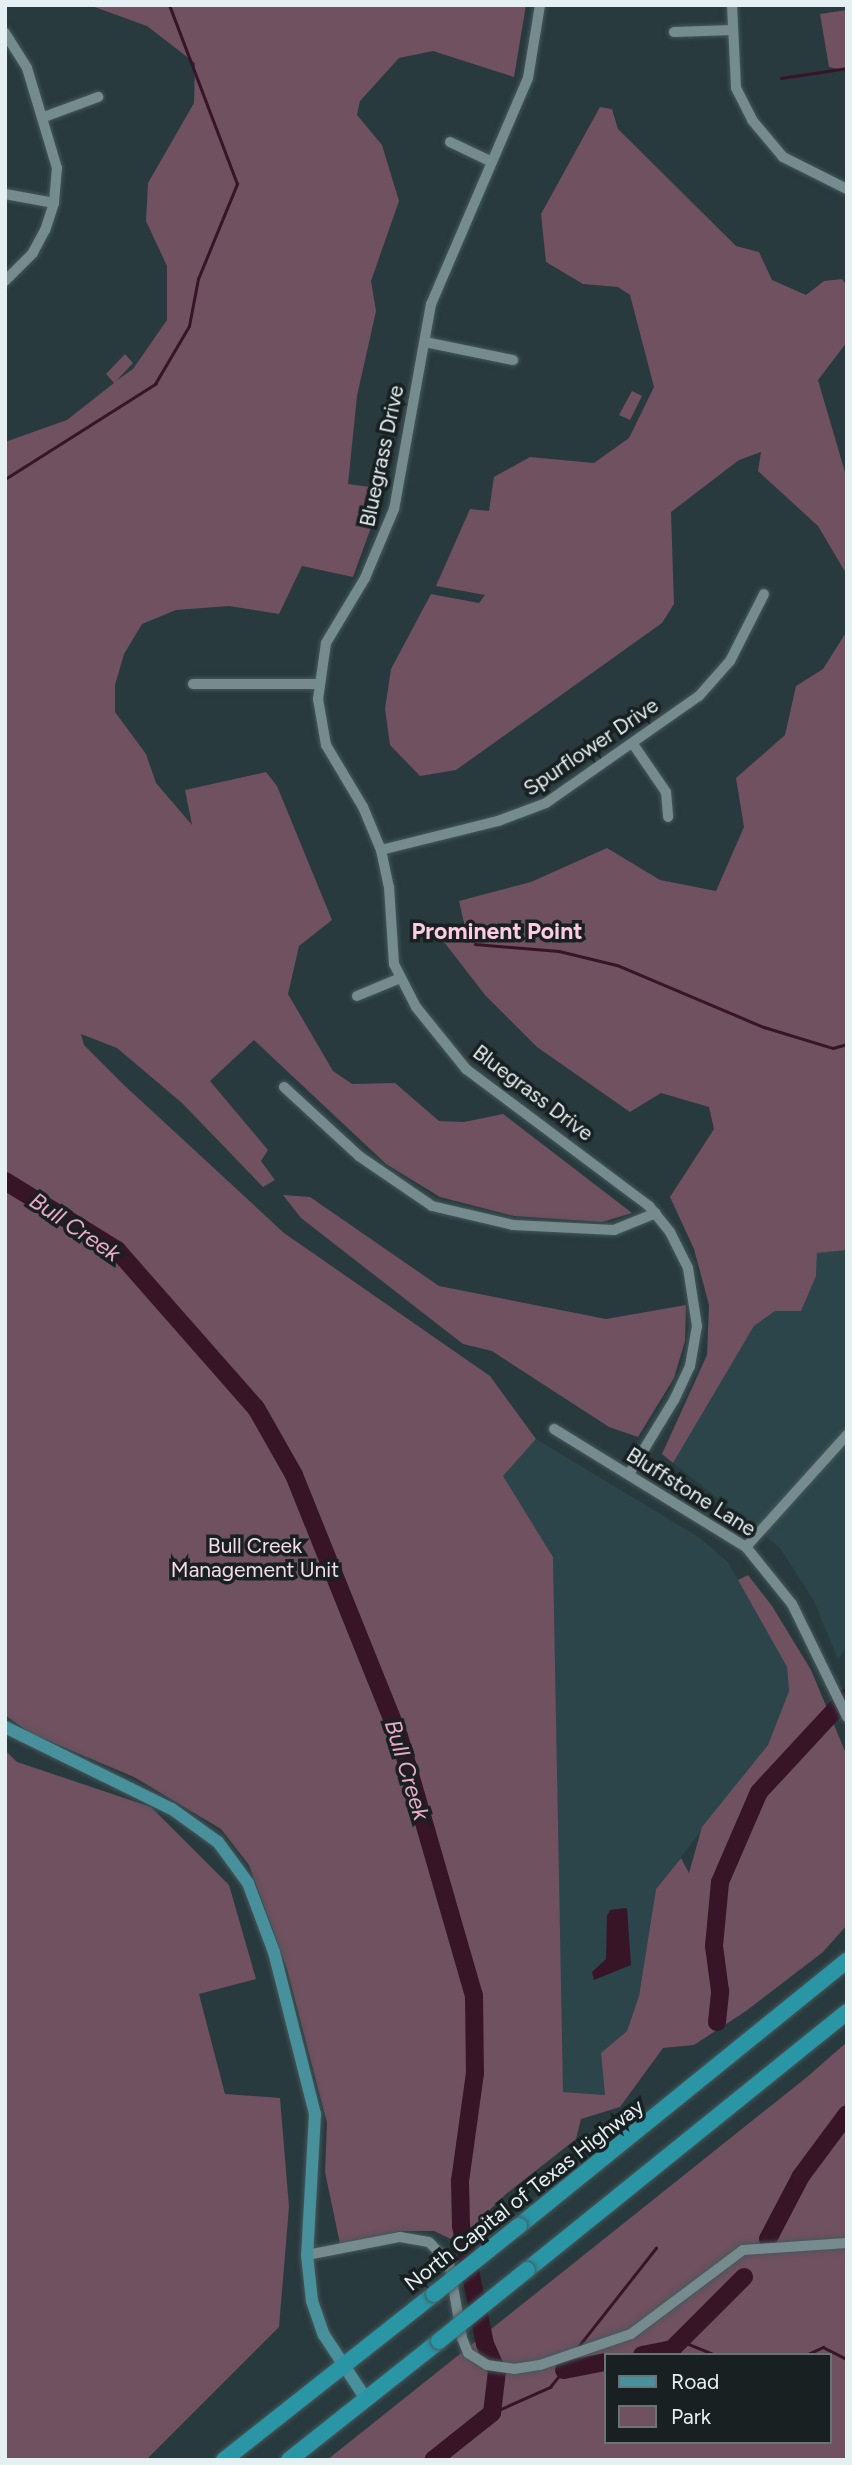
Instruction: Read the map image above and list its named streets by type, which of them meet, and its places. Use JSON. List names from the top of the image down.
{
  "streets": {
    "highway": ["North Capital of Texas Highway"],
    "street": ["Bluegrass Drive", "Spurflower Drive", "Bluffstone Lane"]
  },
  "crossings": [
    ["Bluegrass Drive", "Spurflower Drive"],
    ["Bluegrass Drive", "Bluffstone Lane"]
  ],
  "districts": ["Prominent Point"],
  "water": ["Bull Creek"],
  "parks": ["Bull Creek Management Unit"],
  "legend": ["Road", "Park"]
}
